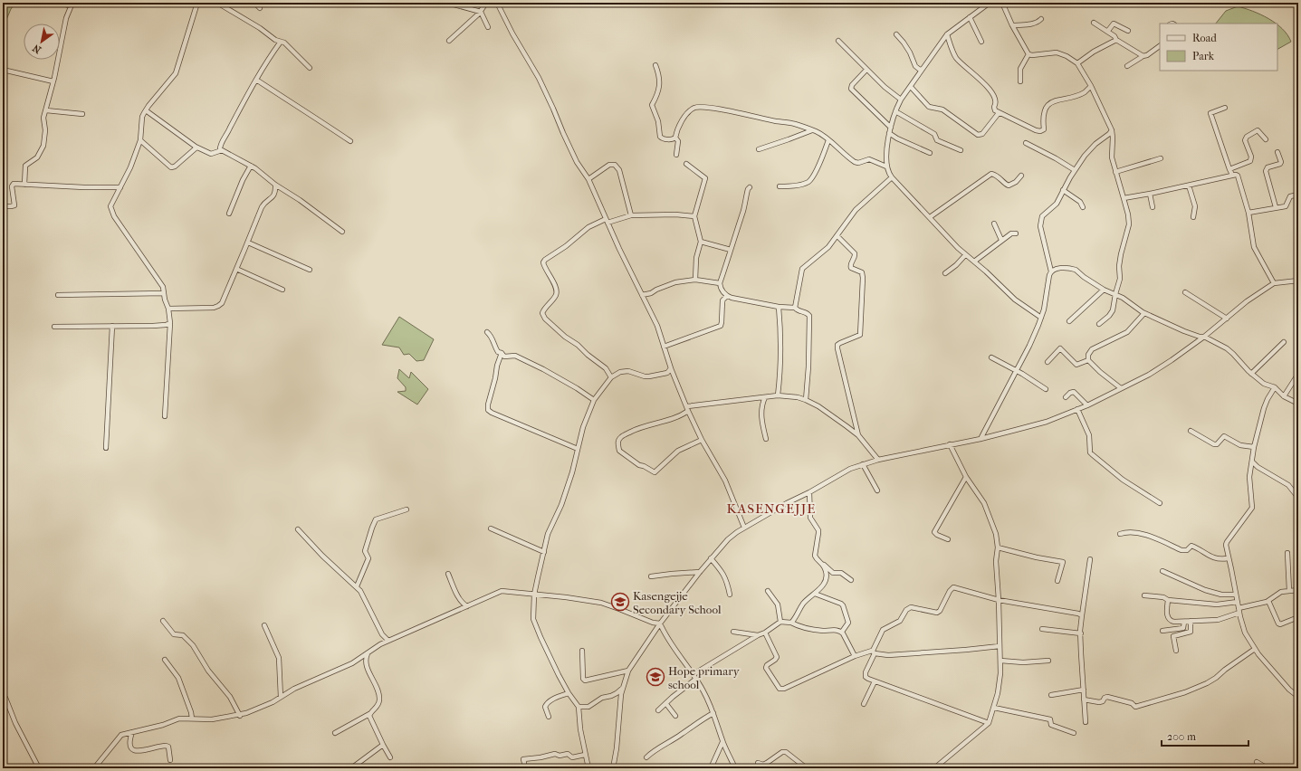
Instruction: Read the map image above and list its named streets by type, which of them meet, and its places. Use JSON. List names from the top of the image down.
{
  "districts": ["KASENGEJJE"],
  "places": {
    "school or university": ["Kasengejje Secondary School", "Hope primary school"]
  },
  "legend": ["Road", "Park"],
  "scale_bar": "200 m",
  "north": "bottom left"
}
